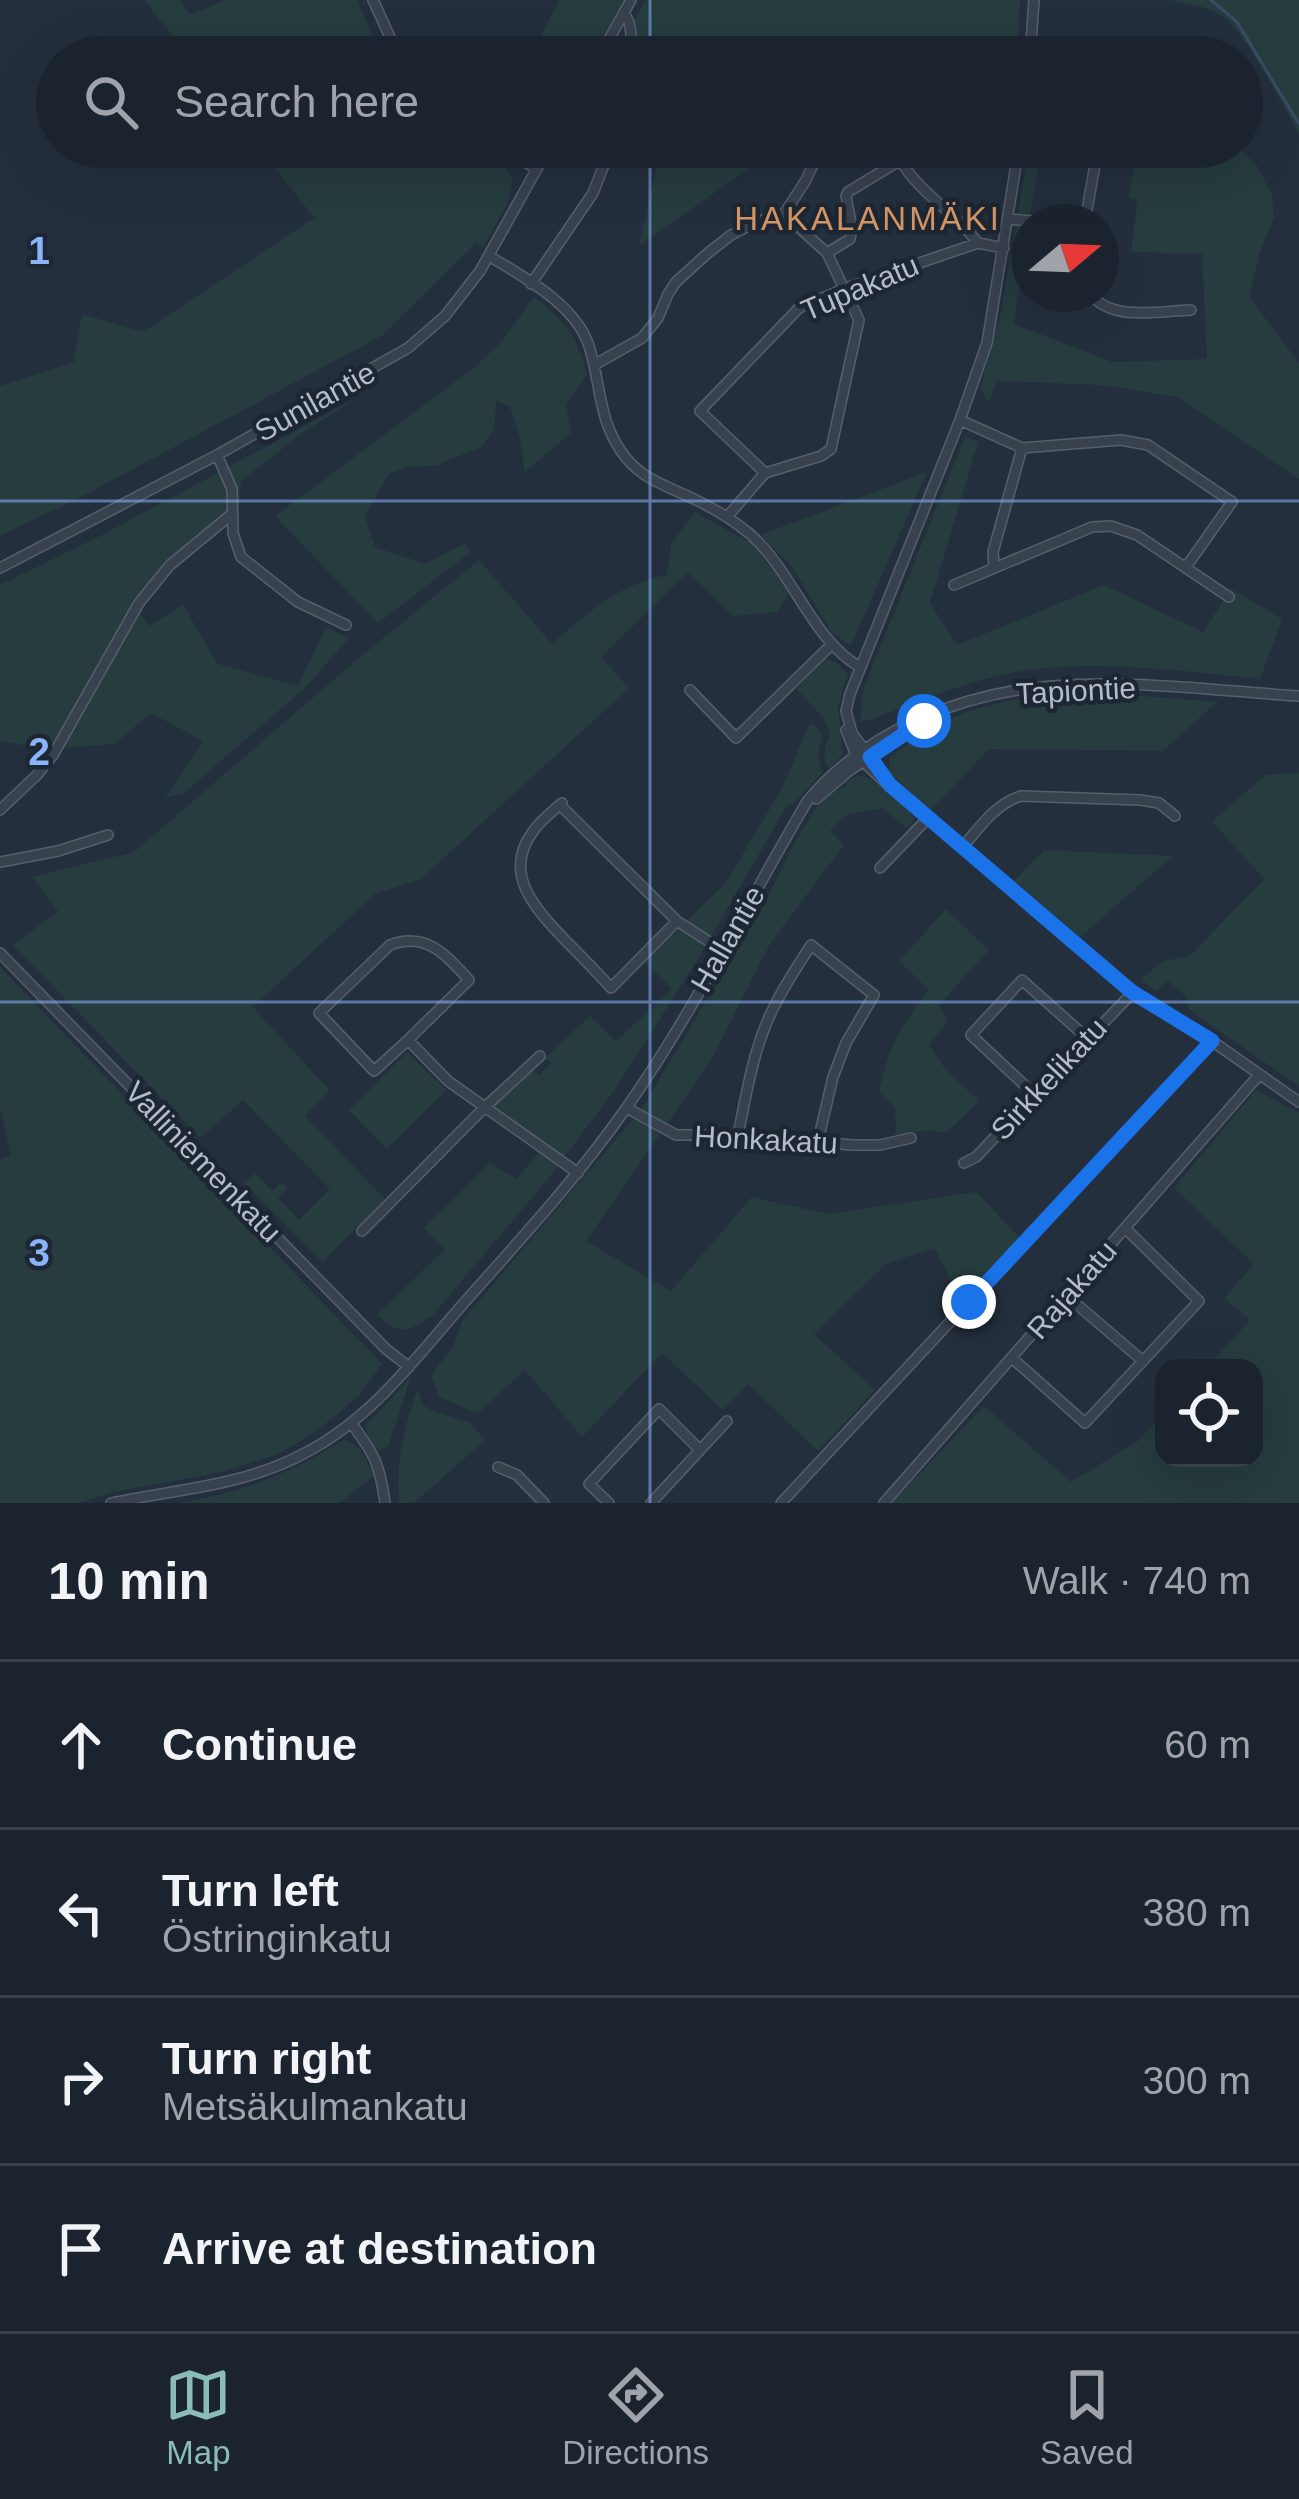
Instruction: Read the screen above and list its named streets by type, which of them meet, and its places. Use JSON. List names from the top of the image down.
{
  "streets": {
    "street": [
      "Tupakatu",
      "Sunilantie",
      "Tapiontie",
      "Hallantie",
      "Sirkkelikatu",
      "Honkakatu",
      "Valliniemenkatu",
      "Rajakatu"
    ]
  },
  "crossings": [
    ["Tapiontie", "Hallantie"],
    ["Hallantie", "Honkakatu"],
    ["Hallantie", "Valliniemenkatu"]
  ],
  "districts": ["HAKALANMÄKI"],
  "north": "right",
  "page": {
    "search": "Search here",
    "heading": ["10 min", "Walk · 740 m"],
    "list": [
      ["Continue", "60 m"],
      ["Turn left", "Östringinkatu", "380 m"],
      ["Turn right", "Metsäkulmankatu", "300 m"],
      "Arrive at destination"
    ],
    "nav": ["Map", "Directions", "Saved"]
  },
  "grid": {
    "rows": ["1", "2", "3"]
  }
}
